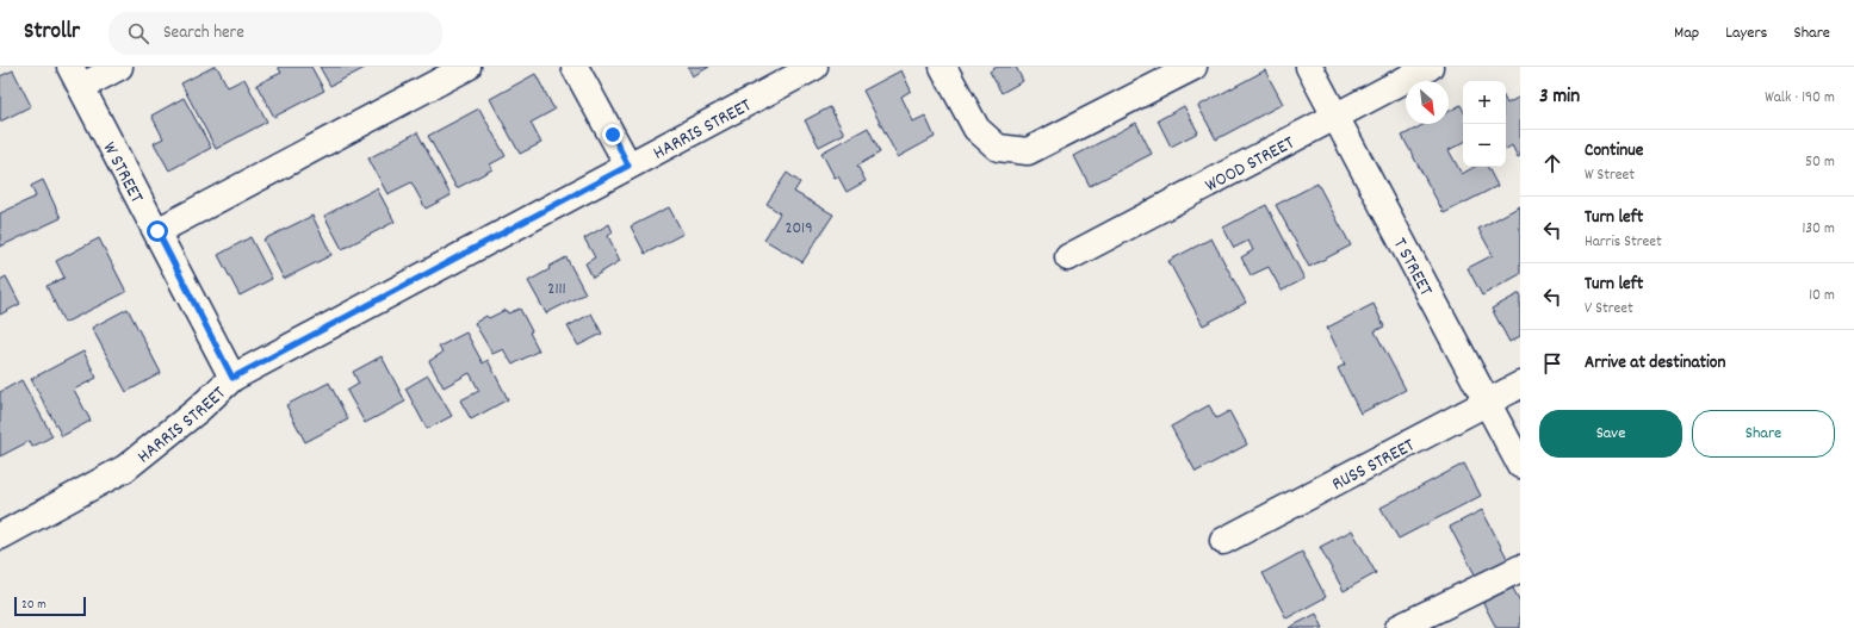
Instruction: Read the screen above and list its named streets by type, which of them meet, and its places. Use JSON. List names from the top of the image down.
{
  "streets": {
    "street": [
      "HARRIS STREET",
      "WOOD STREET",
      "W STREET",
      "T STREET",
      "RUSS STREET"
    ]
  },
  "crossings": [
    ["HARRIS STREET", "W STREET"],
    ["WOOD STREET", "T STREET"],
    ["T STREET", "RUSS STREET"]
  ],
  "house_numbers": ["2019", "2111"],
  "scale_bar": "20 m",
  "north": "bottom right",
  "page": {
    "header": "Strollr",
    "search": "Search here",
    "nav": ["Map", "Layers", "Share"],
    "heading": ["3 min", "Walk · 190 m"],
    "map_buttons": ["+", "−"],
    "list": [
      ["Continue", "W Street", "50 m"],
      ["Turn left", "Harris Street", "130 m"],
      ["Turn left", "V Street", "10 m"],
      "Arrive at destination"
    ],
    "buttons": ["Save", "Share"],
    "scale": "20 m"
  }
}
